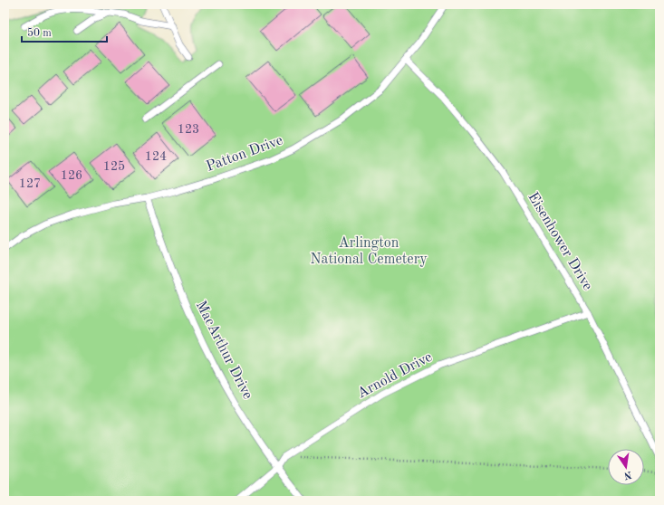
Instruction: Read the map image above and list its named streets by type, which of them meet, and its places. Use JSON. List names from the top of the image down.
{
  "streets": {
    "lane": [
      "Patton Drive",
      "Eisenhower Drive",
      "MacArthur Drive",
      "Arnold Drive"
    ]
  },
  "crossings": [
    ["Patton Drive", "Eisenhower Drive"],
    ["Patton Drive", "MacArthur Drive"],
    ["Eisenhower Drive", "Arnold Drive"],
    ["MacArthur Drive", "Arnold Drive"]
  ],
  "parks": ["Arlington National Cemetery"],
  "house_numbers": [
    "123",
    "124",
    "125",
    "126",
    "127"
  ],
  "scale_bar": "50 m",
  "north": "bottom"
}
